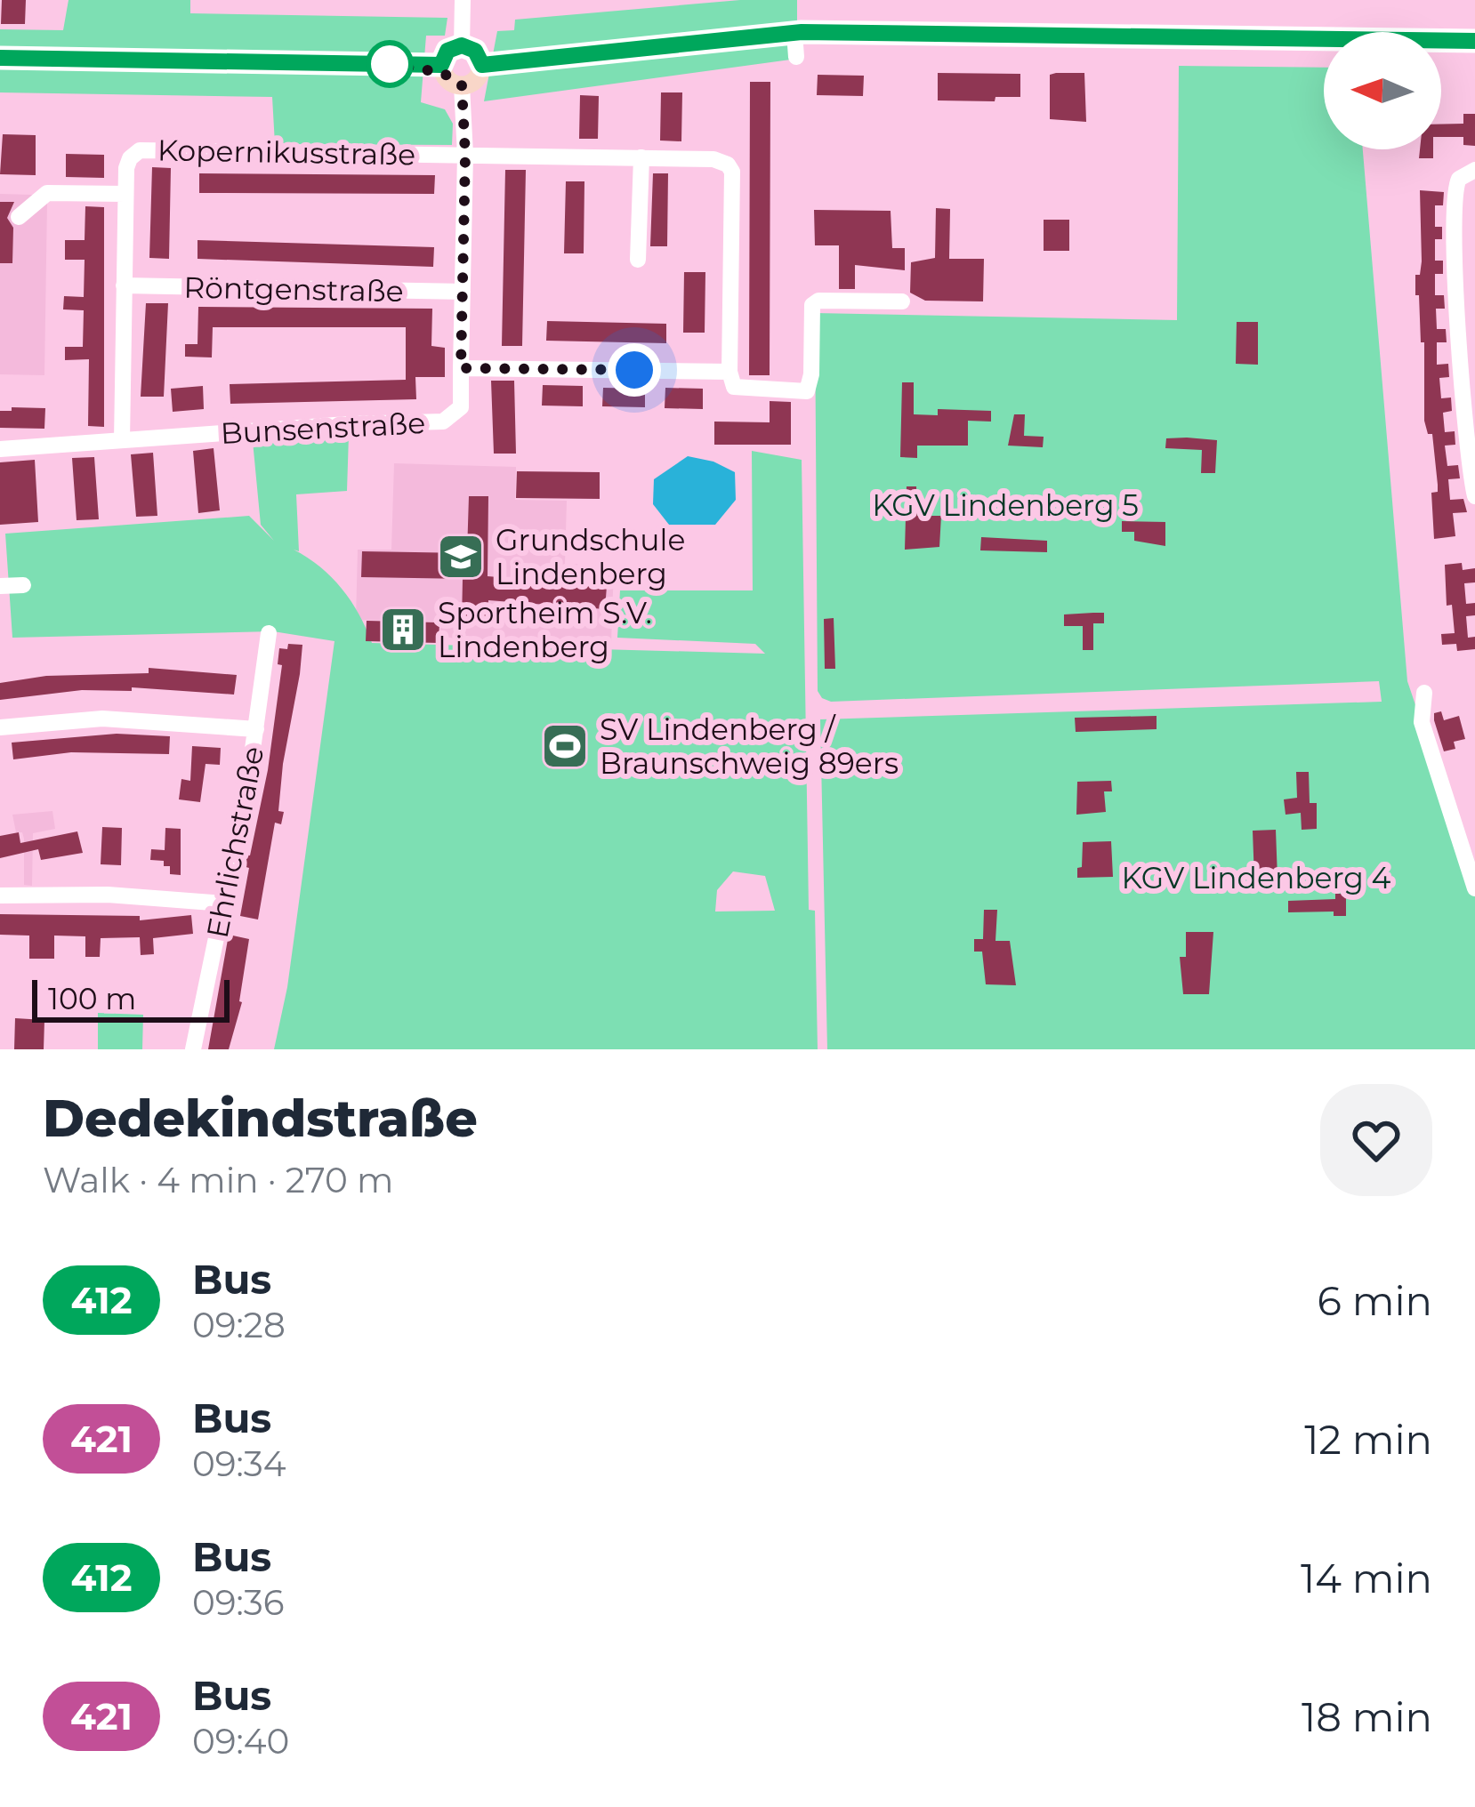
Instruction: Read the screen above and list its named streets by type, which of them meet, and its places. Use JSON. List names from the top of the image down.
{
  "streets": {
    "street": [
      "Kopernikusstraße",
      "Röntgenstraße",
      "Bunsenstraße",
      "Ehrlichstraße"
    ]
  },
  "crossings": [
    ["Kopernikusstraße", "Röntgenstraße"],
    ["Kopernikusstraße", "Bunsenstraße"]
  ],
  "parks": ["KGV Lindenberg 5", "KGV Lindenberg 4"],
  "places": {
    "school or university": ["Grundschule Lindenberg"],
    "building": ["Sportheim S.V. Lindenberg"],
    "sports": ["SV Lindenberg / Braunschweig 89ers"]
  },
  "lines": ["bus line 412"],
  "scale_bar": "100 m",
  "north": "left",
  "page": {
    "scale": "100 m",
    "heading": ["Dedekindstraße", "Walk · 4 min · 270 m"],
    "list": [
      {
        "mark": "412",
        "name": "Bus",
        "note": "09:28",
        "value": "6 min"
      },
      {
        "mark": "421",
        "name": "Bus",
        "note": "09:34",
        "value": "12 min"
      },
      {
        "mark": "412",
        "name": "Bus",
        "note": "09:36",
        "value": "14 min"
      },
      {
        "mark": "421",
        "name": "Bus",
        "note": "09:40",
        "value": "18 min"
      }
    ]
  }
}
